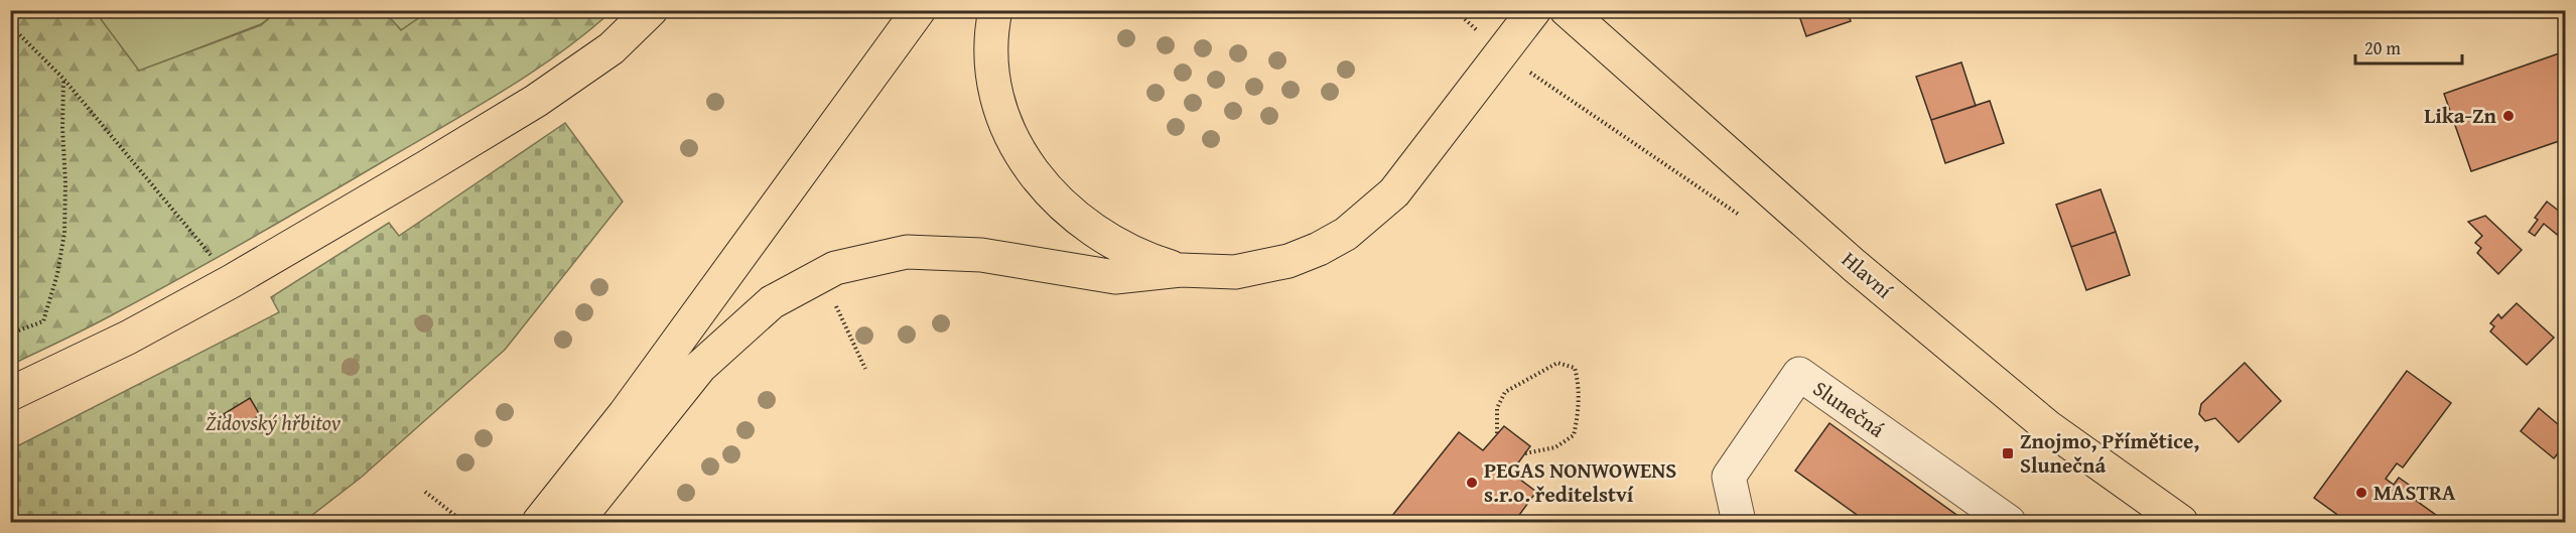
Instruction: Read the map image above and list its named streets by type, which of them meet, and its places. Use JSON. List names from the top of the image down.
{
  "streets": {
    "main road": ["Hlavní"],
    "street": ["Slunečná"]
  },
  "parks": ["Židovský hřbitov"],
  "places": {
    "other": ["Lika-Zn", "PEGAS NONWOWENS s.r.o. ředitelství", "MASTRA"],
    "transit": ["Znojmo, Přímětice, Slunečná"]
  },
  "scale_bar": "20 m"
}
